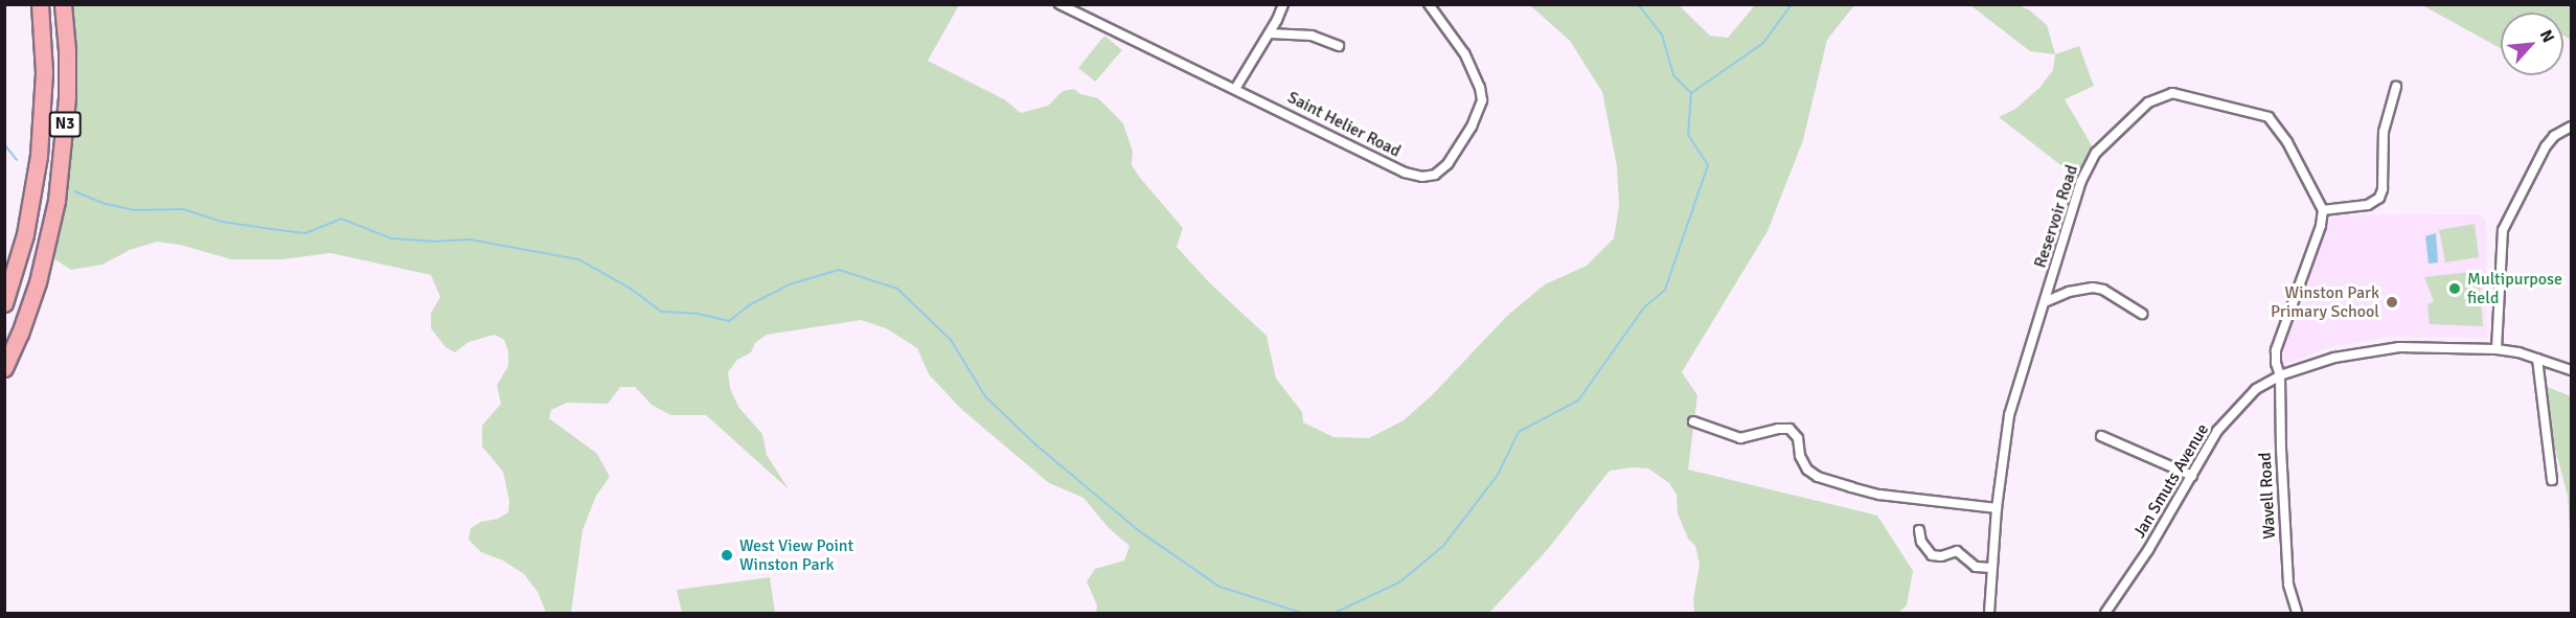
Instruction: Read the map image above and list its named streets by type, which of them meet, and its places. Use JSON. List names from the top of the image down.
{
  "streets": {
    "highway": ["N3"],
    "street": [
      "Saint Helier Road",
      "Reservoir Road",
      "Jan Smuts Avenue",
      "Wavell Road"
    ]
  },
  "crossings": [
    ["Jan Smuts Avenue", "Wavell Road"]
  ],
  "places": ["Multipurpose field", "Winston Park Primary School", "West View Point Winston Park"],
  "north": "top right"
}
